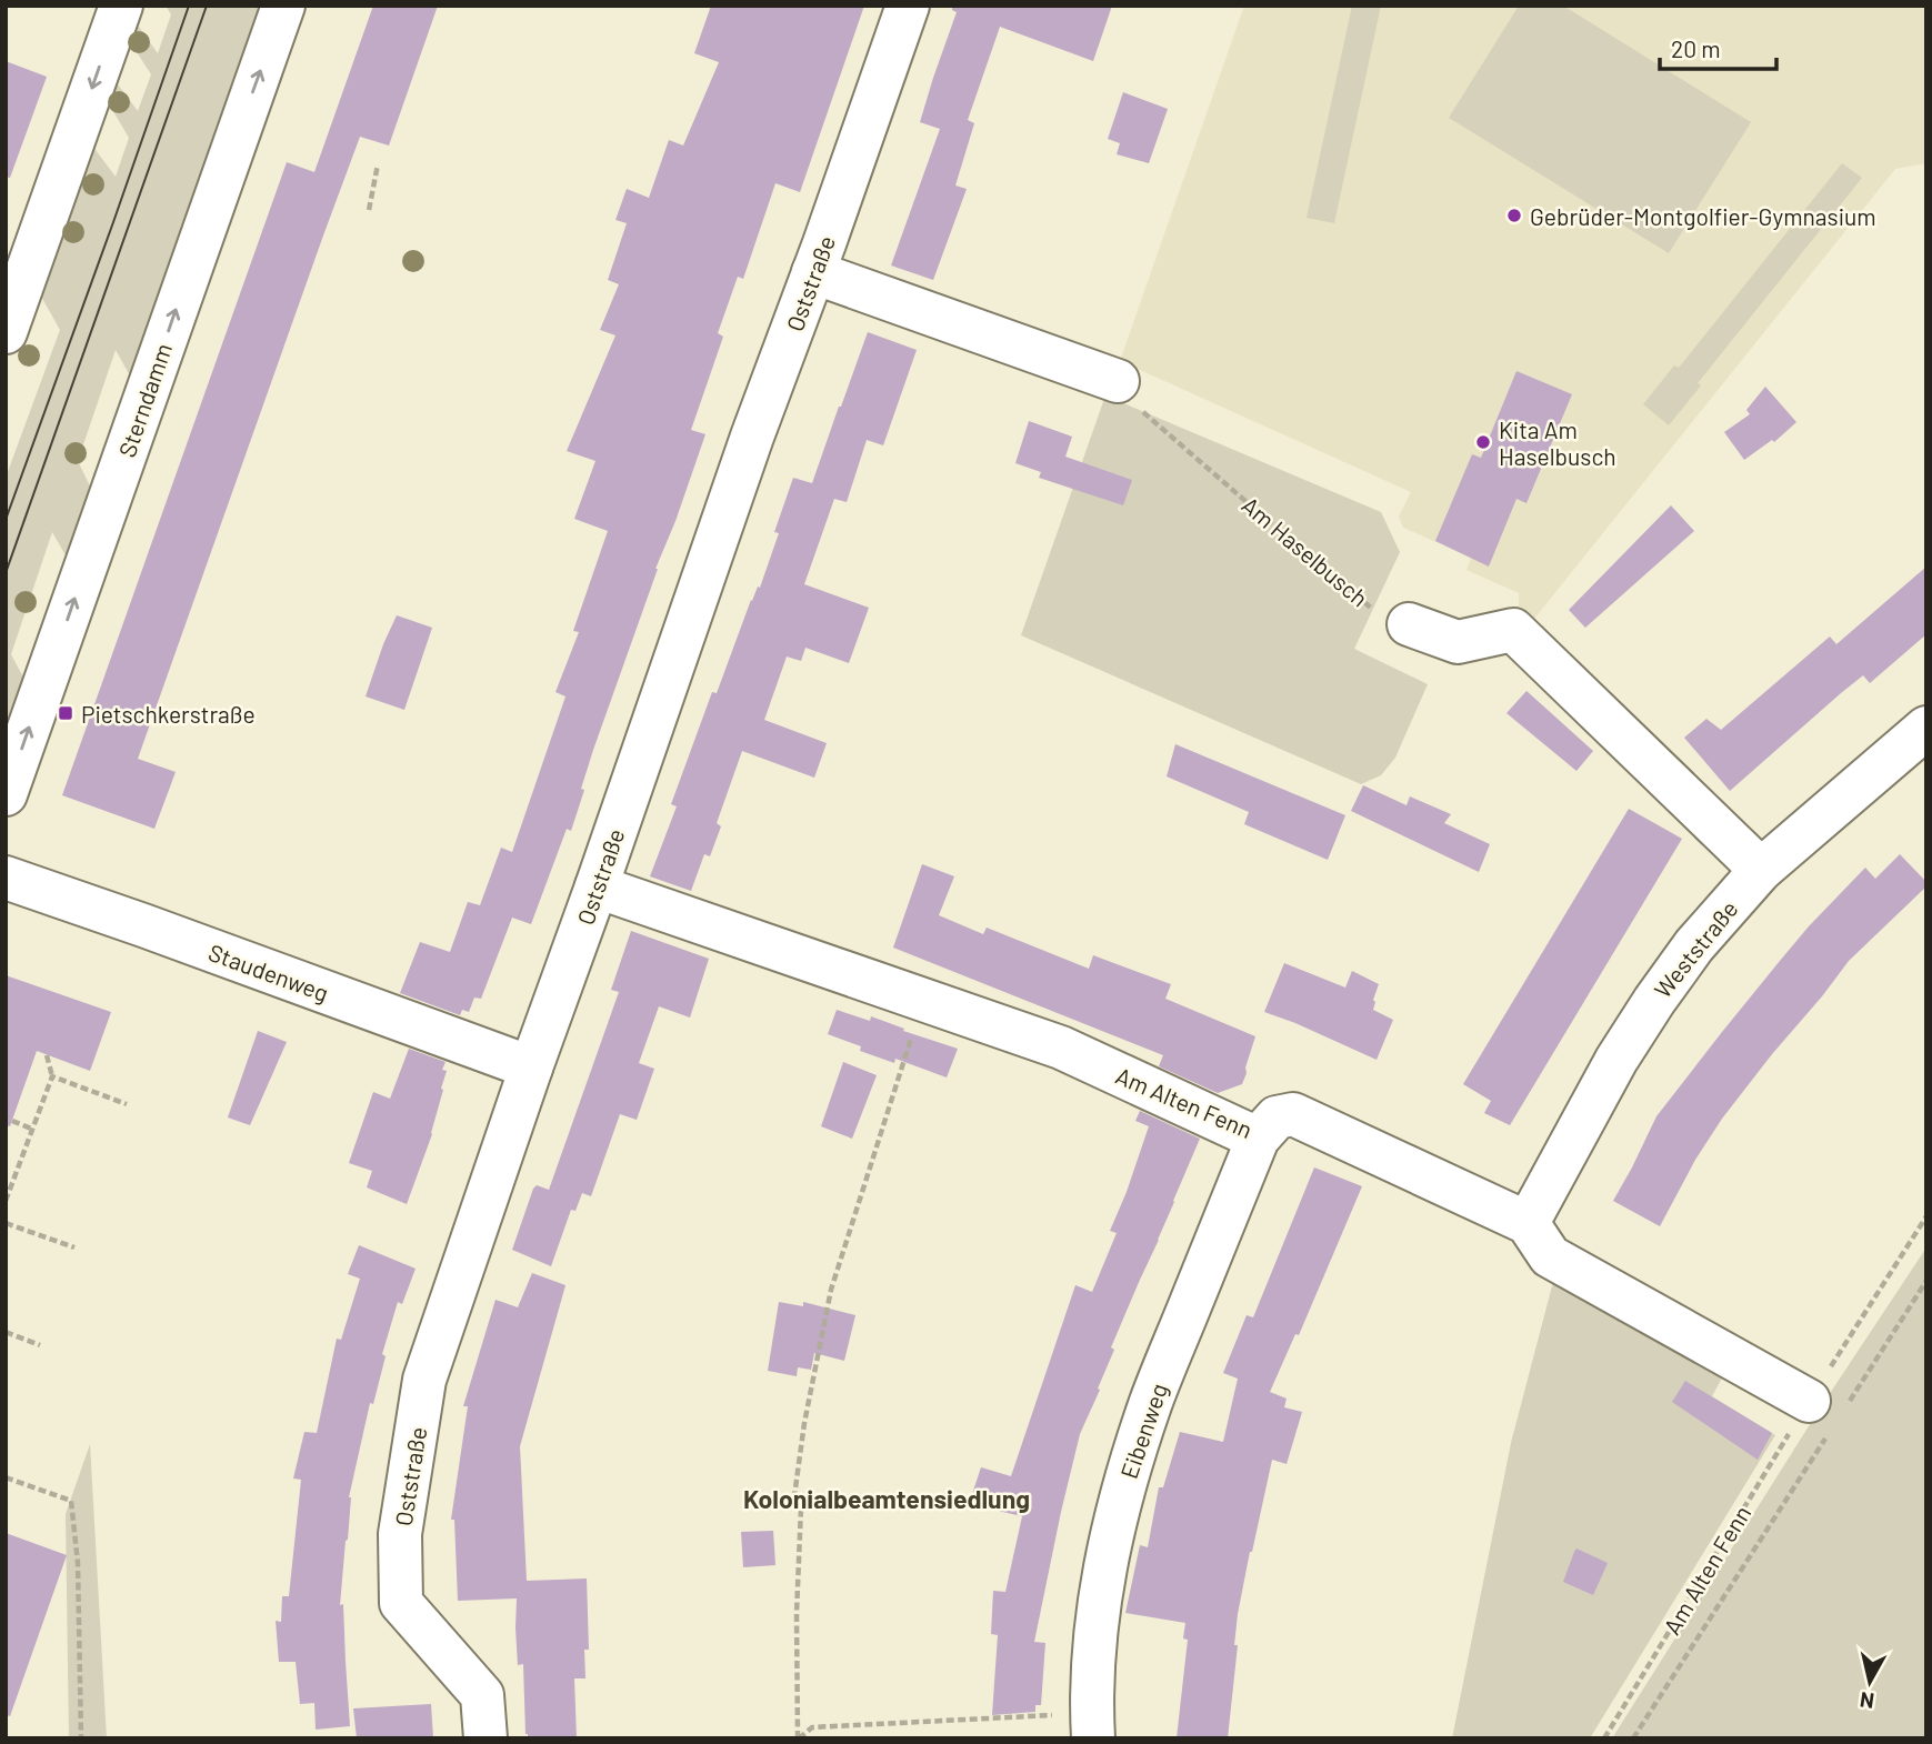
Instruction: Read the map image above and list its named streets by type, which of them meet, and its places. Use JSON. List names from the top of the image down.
{
  "streets": {
    "street": [
      "Oststraße",
      "Sterndamm",
      "Weststraße",
      "Staudenweg",
      "Am Alten Fenn",
      "Eibenweg"
    ],
    "path": ["Am Haselbusch"]
  },
  "crossings": [
    ["Oststraße", "Staudenweg"],
    ["Oststraße", "Am Alten Fenn"],
    ["Weststraße", "Am Alten Fenn"],
    ["Am Alten Fenn", "Eibenweg"]
  ],
  "districts": ["Kolonialbeamtensiedlung"],
  "places": {
    "other": ["Gebrüder-Montgolfier-Gymnasium", "Kita Am Haselbusch"],
    "transit": ["Pietschkerstraße"]
  },
  "scale_bar": "20 m",
  "north": "bottom"
}
